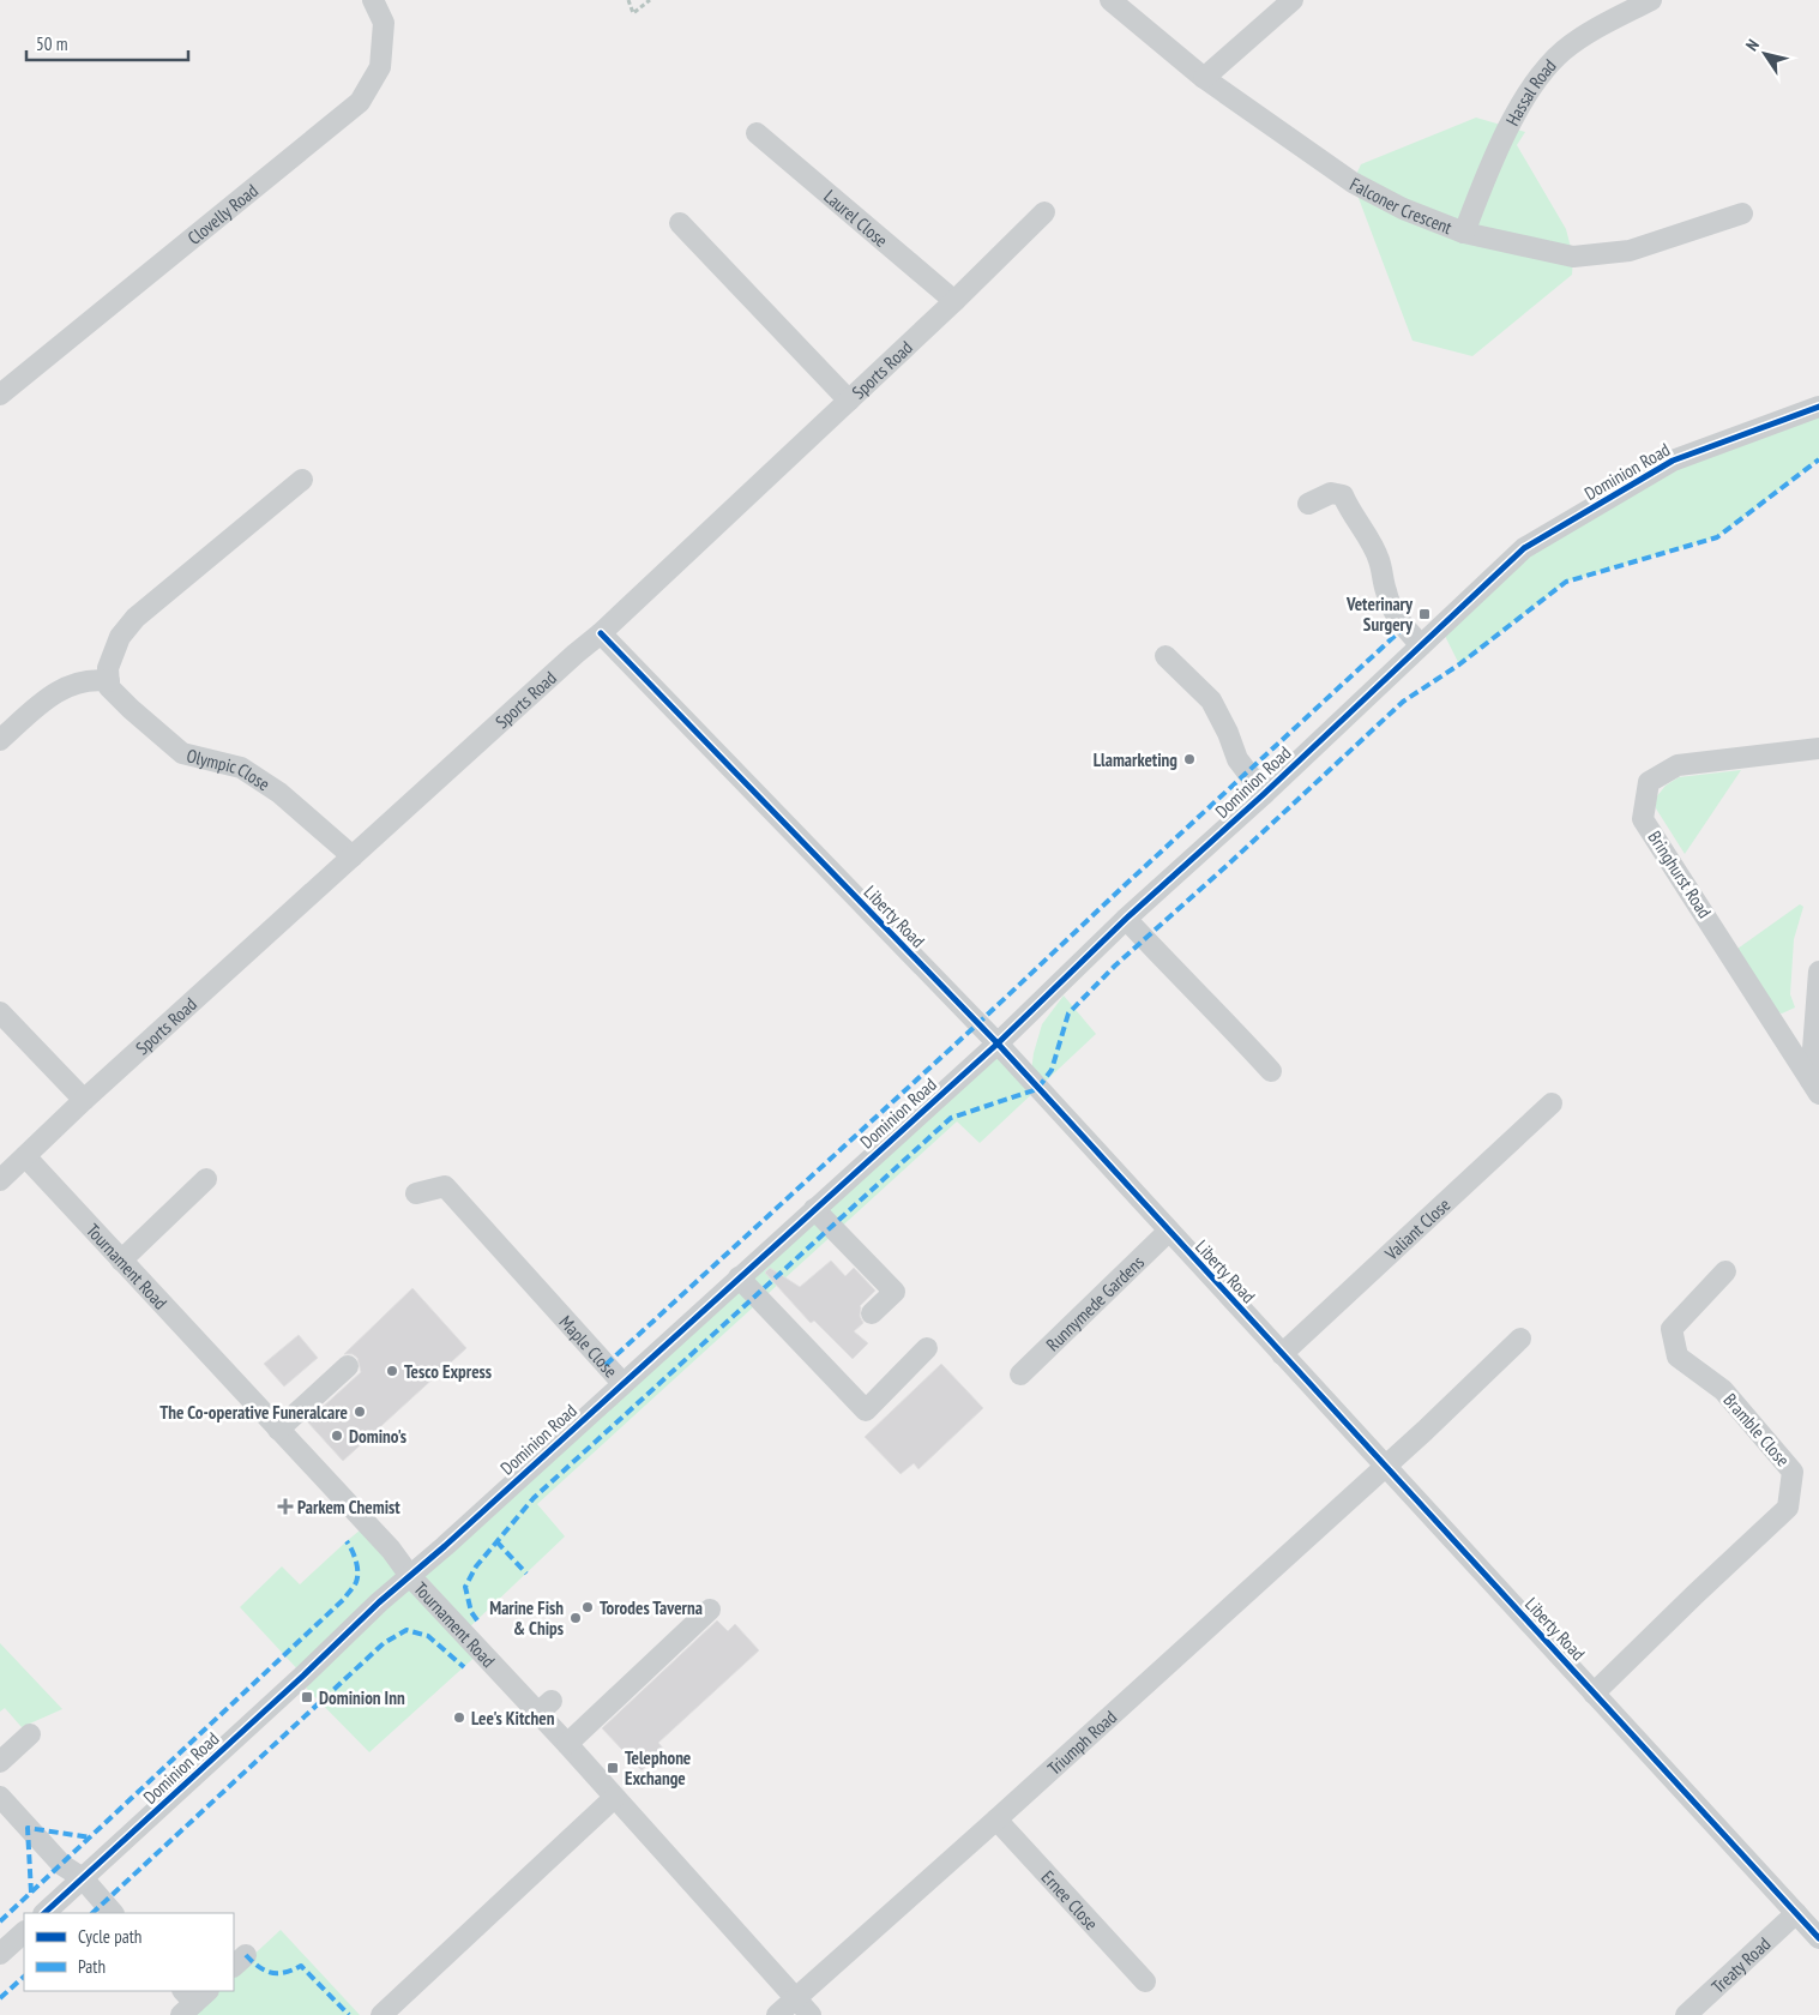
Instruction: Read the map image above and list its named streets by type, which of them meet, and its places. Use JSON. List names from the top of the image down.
{
  "streets": {
    "street": [
      "Hassal Road",
      "Falconer Crescent",
      "Clovelly Road",
      "Laurel Close",
      "Sports Road",
      "Dominion Road",
      "Olympic Close",
      "Bringhurst Road",
      "Liberty Road",
      "Valiant Close",
      "Tournament Road",
      "Runnymede Gardens",
      "Maple Close",
      "Bramble Close",
      "Triumph Road",
      "Ernee Close",
      "Treaty Road"
    ]
  },
  "crossings": [
    ["Hassal Road", "Falconer Crescent"],
    ["Laurel Close", "Sports Road"],
    ["Sports Road", "Olympic Close"],
    ["Sports Road", "Liberty Road"],
    ["Sports Road", "Tournament Road"],
    ["Dominion Road", "Liberty Road"],
    ["Dominion Road", "Tournament Road"],
    ["Dominion Road", "Maple Close"],
    ["Liberty Road", "Valiant Close"],
    ["Liberty Road", "Runnymede Gardens"],
    ["Liberty Road", "Bramble Close"],
    ["Liberty Road", "Triumph Road"],
    ["Liberty Road", "Treaty Road"],
    ["Tournament Road", "Triumph Road"],
    ["Triumph Road", "Ernee Close"]
  ],
  "places": {
    "transit": ["Veterinary Surgery", "Dominion Inn", "Telephone Exchange"],
    "other": [
      "Llamarketing",
      "Tesco Express",
      "The Co-operative Funeralcare",
      "Domino's",
      "Torodes Taverna",
      "Marine Fish & Chips",
      "Lee's Kitchen"
    ],
    "health": ["Parkem Chemist"]
  },
  "legend": ["Cycle path", "Path"],
  "scale_bar": "50 m",
  "north": "top left"
}
